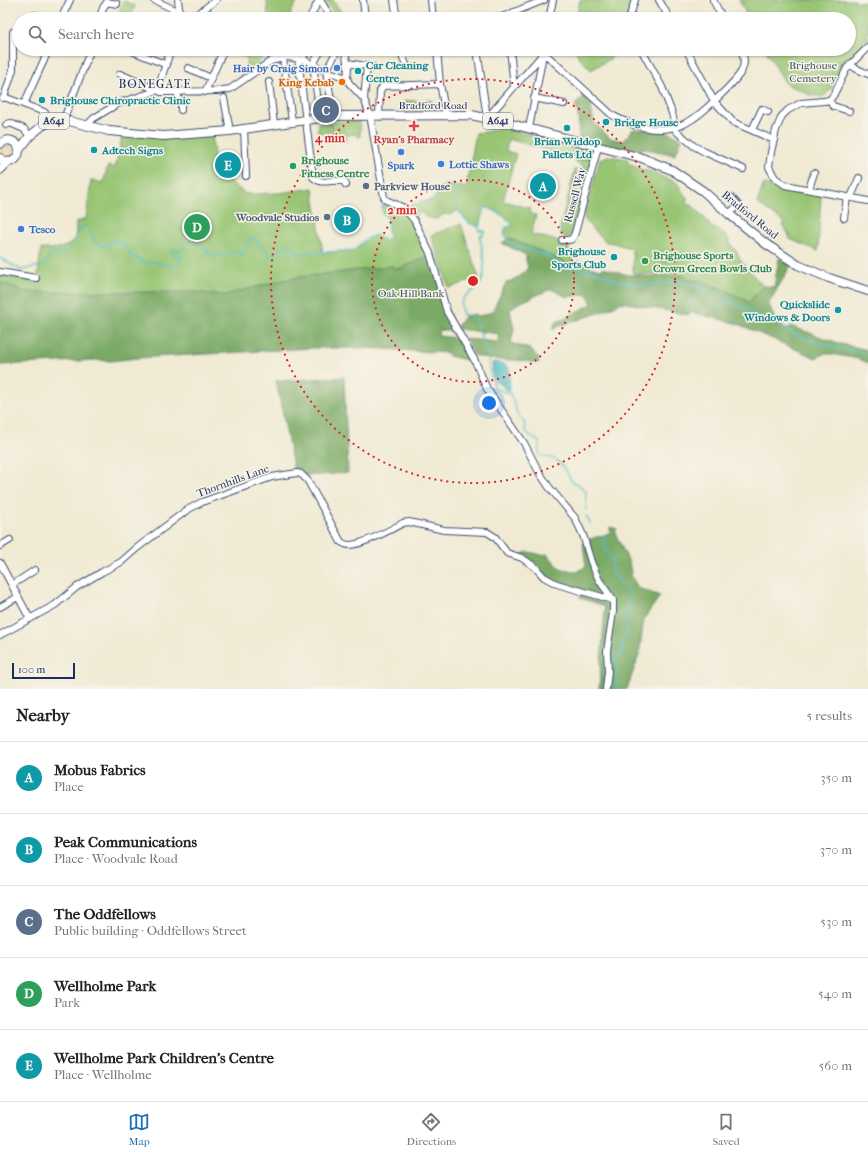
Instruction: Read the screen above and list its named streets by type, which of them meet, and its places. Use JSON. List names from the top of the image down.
{
  "streets": {
    "main road": ["Bradford Road", "A641"],
    "street": ["Russell Way", "Thornhills Lane"]
  },
  "crossings": [
    ["Bradford Road", "A641"],
    ["Bradford Road", "Russell Way"]
  ],
  "districts": ["BONEGATE"],
  "parks": ["Brighouse Cemetery", "Oak Hill Bank"],
  "places": {
    "other": [
      "Hair by Craig Simon",
      "Car Cleaning Centre",
      "King Kebab",
      "Brighouse Chiropractic Clinic",
      "Bridge House",
      "Brian Widdop Pallets Ltd",
      "Adtech Signs",
      "Spark",
      "Lottie Shaws",
      "Brighouse Fitness Centre",
      "Parkview House",
      "Woodvale Studios",
      "Tesco",
      "Brighouse Sports Club",
      "Brighouse Sports Crown Green Bowls Club",
      "Quickslide Windows & Doors"
    ],
    "health": ["Ryan's Pharmacy"]
  },
  "scale_bar": "100 m",
  "page": {
    "search": "Search here",
    "pins": [
      "C",
      "E",
      "A",
      "B",
      "D"
    ],
    "scale": "100 m",
    "heading": ["Nearby", "5 results"],
    "list": [
      {
        "mark": "A",
        "name": "Mobus Fabrics",
        "note": "Place",
        "value": "350 m"
      },
      {
        "mark": "B",
        "name": "Peak Communications",
        "note": "Place · Woodvale Road",
        "value": "370 m"
      },
      {
        "mark": "C",
        "name": "The Oddfellows",
        "note": "Public building · Oddfellows Street",
        "value": "530 m"
      },
      {
        "mark": "D",
        "name": "Wellholme Park",
        "note": "Park",
        "value": "540 m"
      },
      {
        "mark": "E",
        "name": "Wellholme Park Children's Centre",
        "note": "Place · Wellholme",
        "value": "560 m"
      }
    ],
    "nav": ["Map", "Directions", "Saved"]
  },
  "rings": ["4 min", "2 min"]
}
